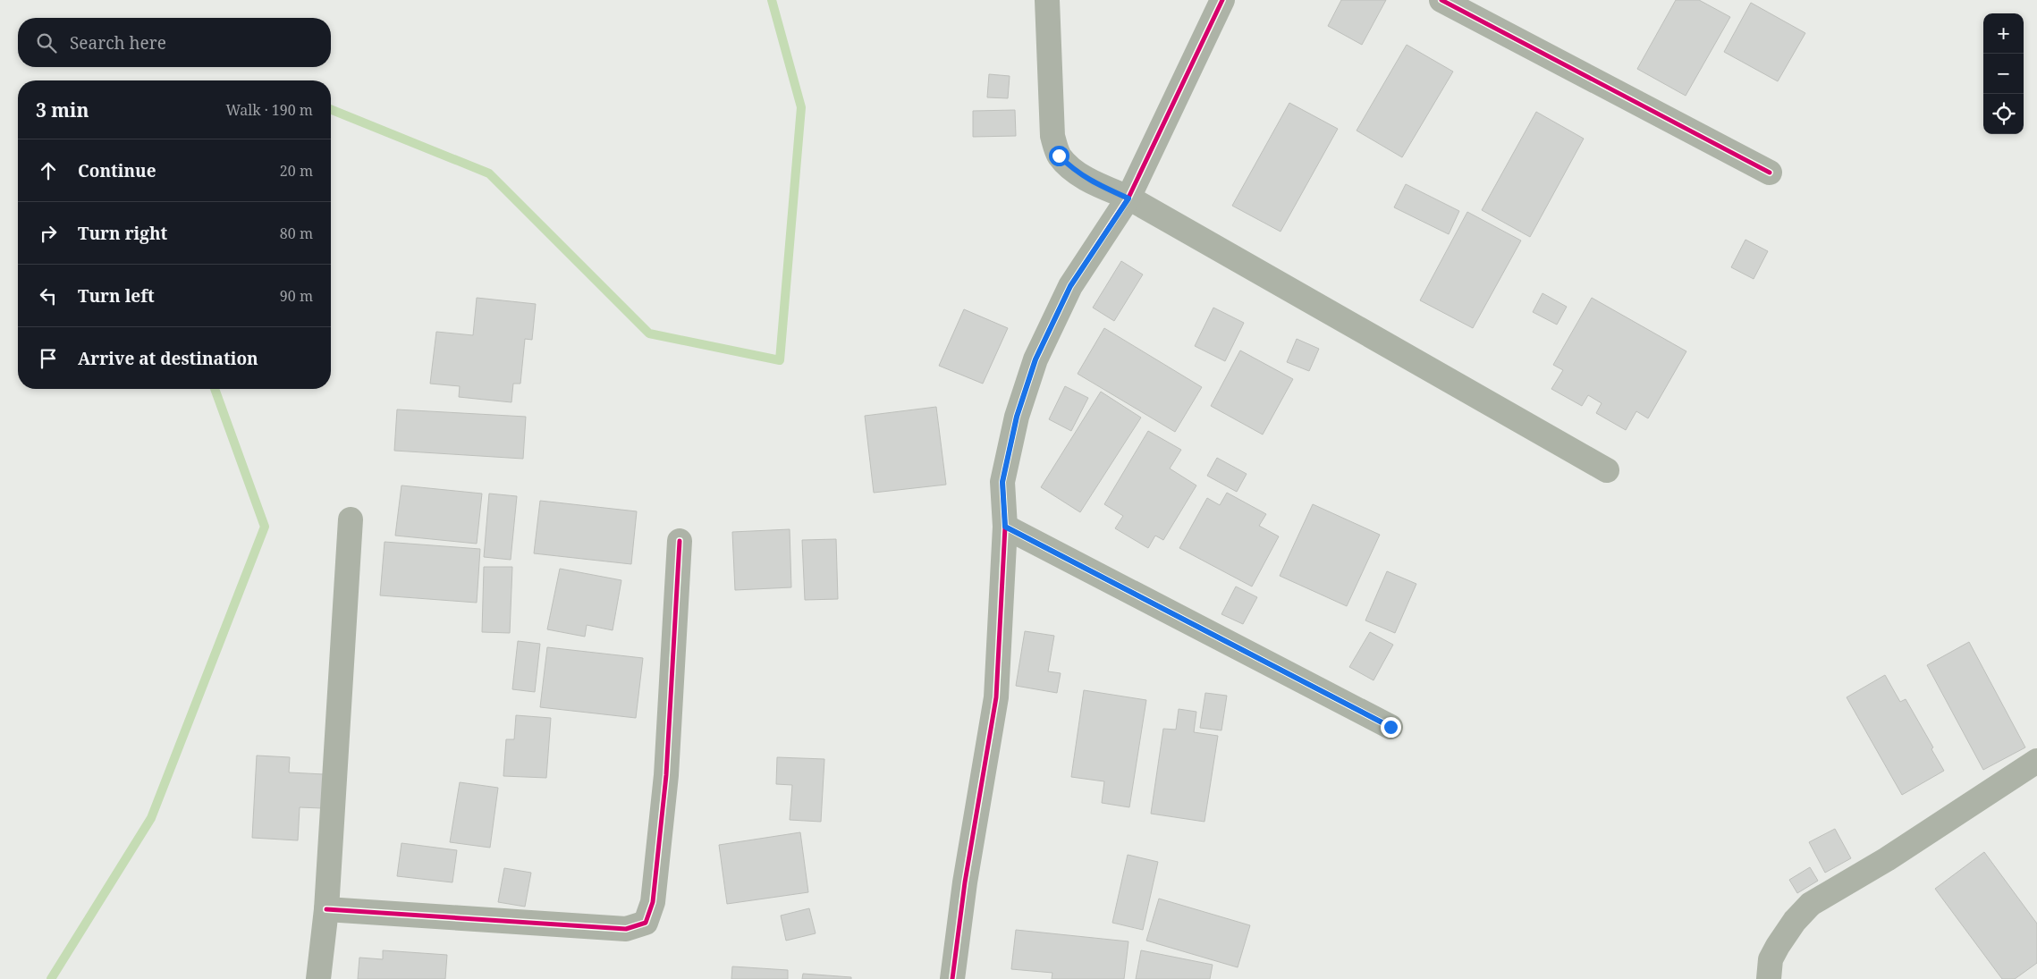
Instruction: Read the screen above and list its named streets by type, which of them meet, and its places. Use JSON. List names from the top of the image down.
{
  "page": {
    "map_buttons": ["+", "−"],
    "search": "Search here",
    "heading": ["3 min", "Walk · 190 m"],
    "list": [
      ["Continue", "20 m"],
      ["Turn right", "80 m"],
      ["Turn left", "90 m"],
      "Arrive at destination"
    ]
  }
}
